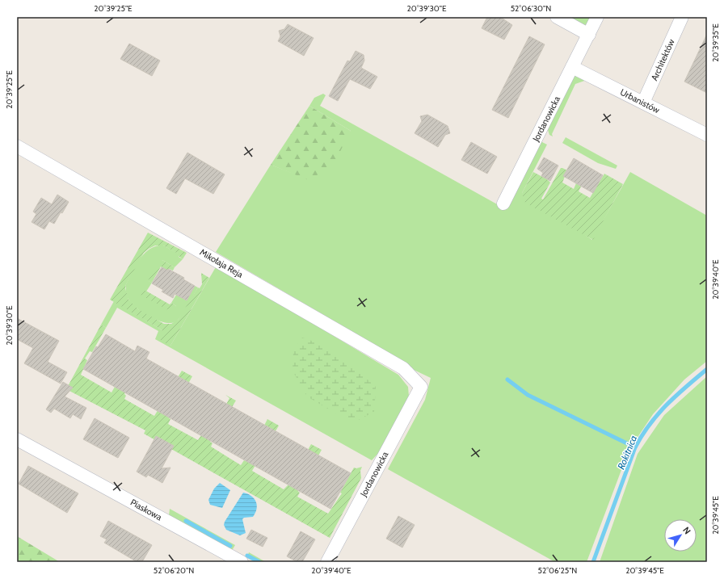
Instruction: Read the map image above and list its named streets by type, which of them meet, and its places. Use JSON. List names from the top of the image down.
{
  "streets": {
    "street": [
      "Architektów",
      "Urbanistów",
      "Jordanowicka",
      "Mikołaja Reja",
      "Piaskowa"
    ]
  },
  "crossings": [
    ["Architektów", "Urbanistów"],
    ["Urbanistów", "Jordanowicka"],
    ["Jordanowicka", "Mikołaja Reja"]
  ],
  "water": ["Rokitnica"],
  "north": "top right",
  "coordinates": [
    "20°39'25\"E",
    "20°39'30\"E",
    "52°06'30\"N",
    "20°39'35\"E",
    "20°39'40\"E",
    "20°39'45\"E",
    "52°06'20\"N",
    "52°06'25\"N"
  ]
}
